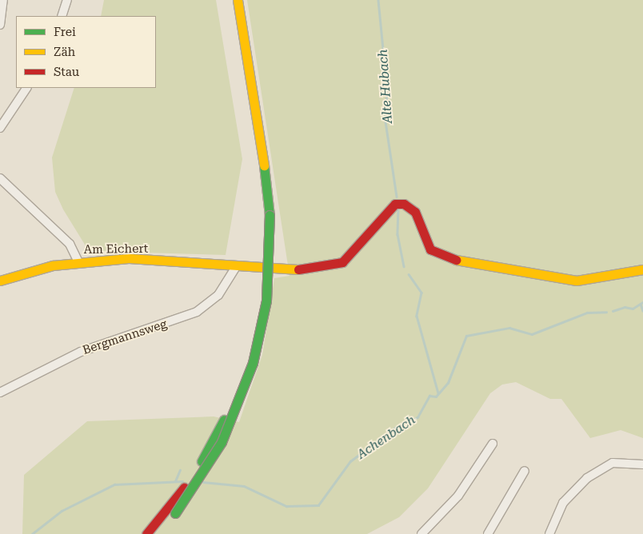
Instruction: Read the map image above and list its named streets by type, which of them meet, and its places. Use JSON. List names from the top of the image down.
{
  "streets": {
    "main road": ["Am Eichert"],
    "street": ["Bergmannsweg"]
  },
  "crossings": [
    ["Am Eichert", "Bergmannsweg"]
  ],
  "water": ["Alte Hubach", "Achenbach"],
  "legend": ["Frei", "Zäh", "Stau"]
}
